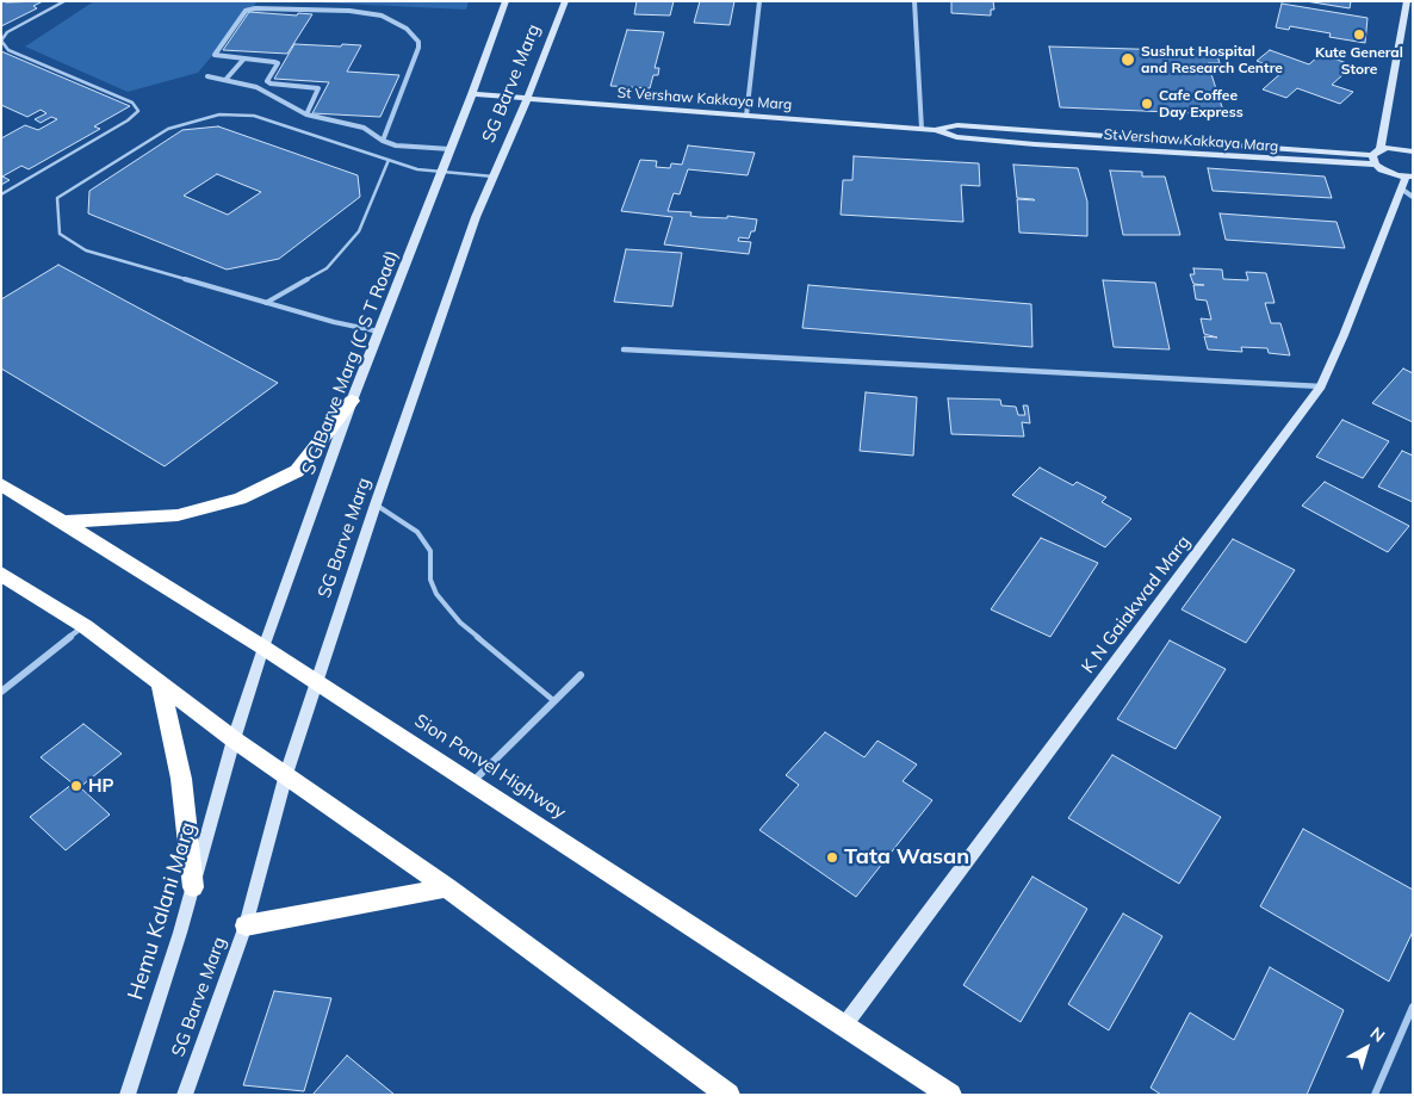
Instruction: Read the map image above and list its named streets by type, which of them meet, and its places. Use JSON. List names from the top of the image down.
{
  "streets": {
    "highway": ["Sion Panvel Highway"],
    "street": [
      "SG Barve Marg",
      "St Vershaw Kakkaya Marg",
      "S G Barve Marg (C S T Road)",
      "K N Gaiakwad Marg",
      "Hemu Kalani Marg"
    ]
  },
  "crossings": [
    ["SG Barve Marg", "St Vershaw Kakkaya Marg"],
    ["SG Barve Marg", "Sion Panvel Highway"],
    ["St Vershaw Kakkaya Marg", "S G Barve Marg (C S T Road)"],
    ["S G Barve Marg (C S T Road)", "Sion Panvel Highway"],
    ["S G Barve Marg (C S T Road)", "Hemu Kalani Marg"],
    ["K N Gaiakwad Marg", "Sion Panvel Highway"]
  ],
  "places": [
    "Kute General Store",
    "Sushrut Hospital and Research Centre",
    "Cafe Coffee Day Express",
    "HP",
    "Tata Wasan"
  ],
  "north": "top right"
}
